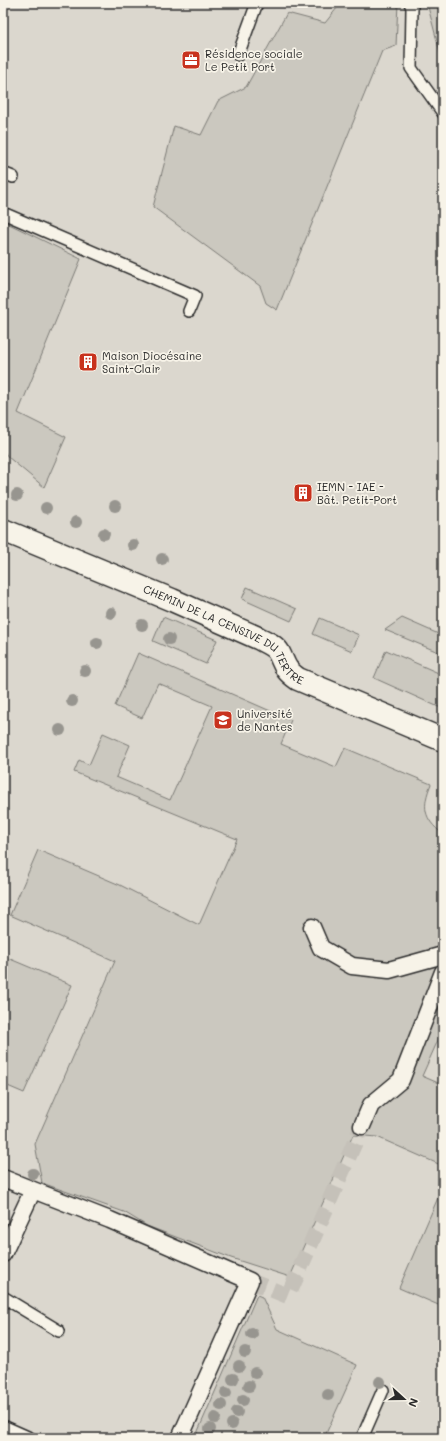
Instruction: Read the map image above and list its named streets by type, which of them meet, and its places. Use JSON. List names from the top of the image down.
{
  "streets": {
    "street": ["CHEMIN DE LA CENSIVE DU TERTRE"]
  },
  "places": {
    "office": ["Résidence sociale Le Petit Port"],
    "building": ["Maison Diocésaine Saint-Clair", "IEMN - IAE - Bât. Petit-Port"],
    "school or university": ["Université de Nantes"]
  },
  "north": "right"
}
